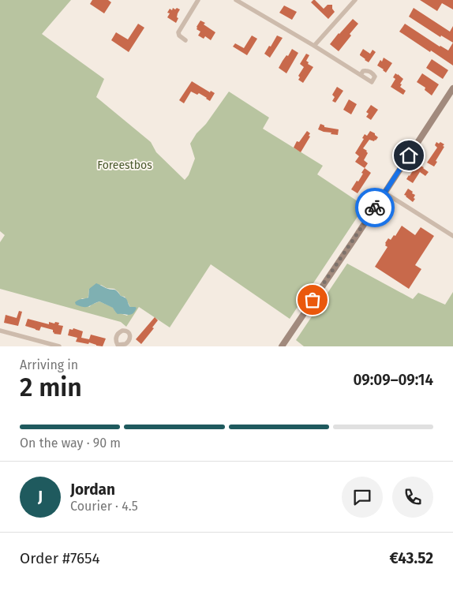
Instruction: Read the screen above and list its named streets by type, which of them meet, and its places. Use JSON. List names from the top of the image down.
{
  "parks": ["Foreestbos"],
  "page": {
    "heading": ["2 min", "Arriving in", "09:09–09:14"],
    "panel": [
      "Jordan",
      "Courier · 4.5",
      "Order #7654",
      "€43.52"
    ],
    "bar": "On the way · 90 m",
    "round": "J"
  }
}
